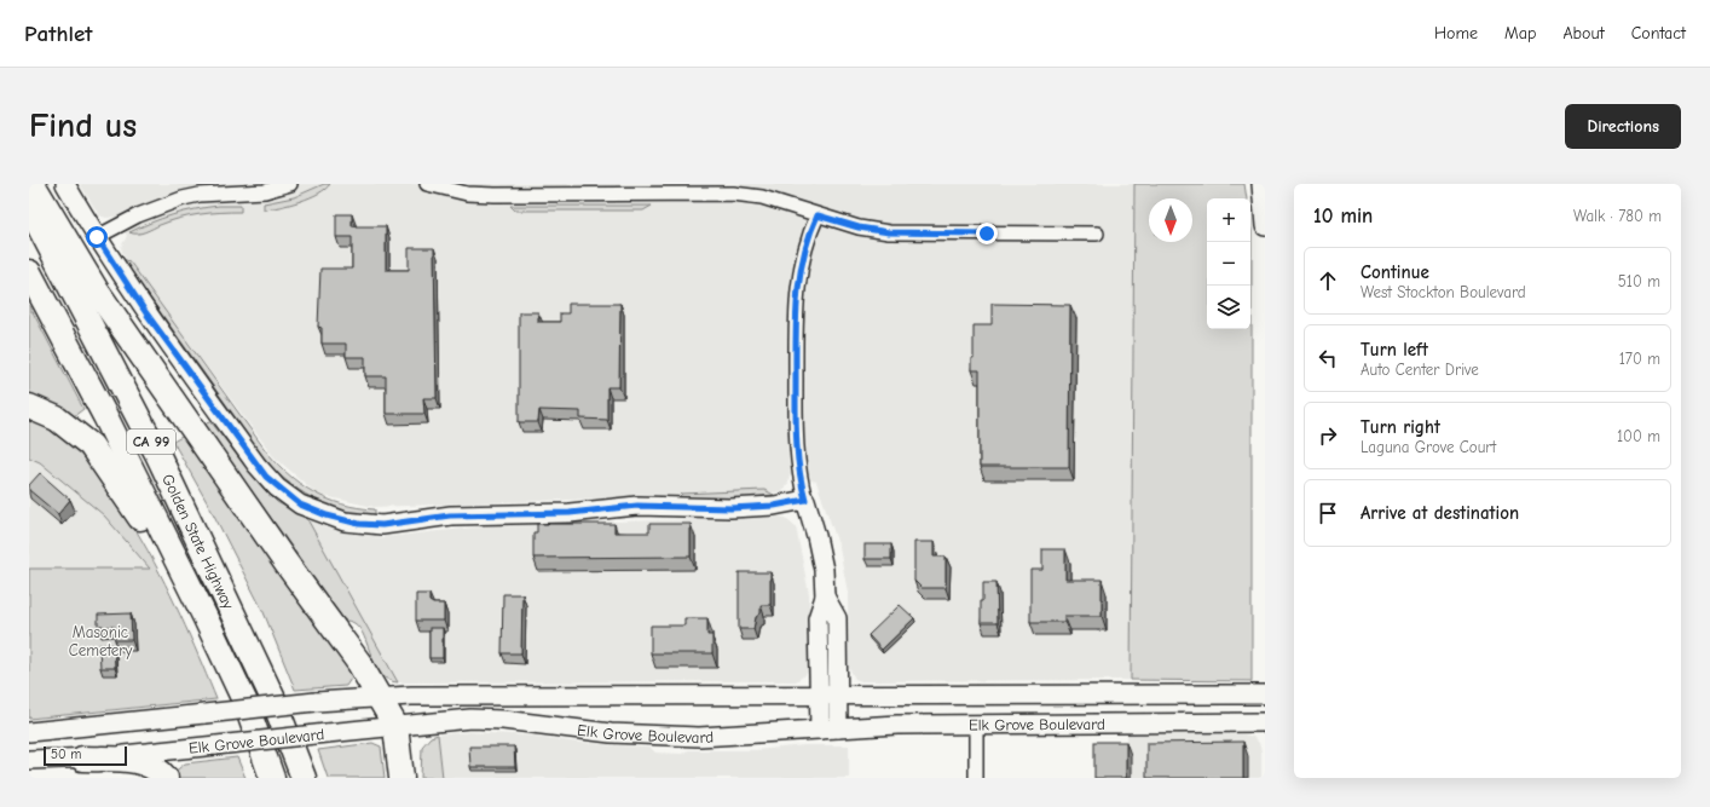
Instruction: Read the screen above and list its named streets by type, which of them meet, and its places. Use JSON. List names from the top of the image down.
{
  "streets": {
    "highway": ["CA 99", "Golden State Highway"],
    "main road": ["Elk Grove Boulevard"]
  },
  "parks": ["Masonic Cemetery"],
  "scale_bar": "50 m",
  "north": "bottom",
  "page": {
    "header": "Pathlet",
    "nav": [
      "Home",
      "Map",
      "About",
      "Contact"
    ],
    "buttons": "Directions",
    "title": "Find us",
    "heading": ["10 min", "Walk · 780 m"],
    "map_buttons": ["+", "−"],
    "list": [
      ["Continue", "West Stockton Boulevard", "510 m"],
      ["Turn left", "Auto Center Drive", "170 m"],
      ["Turn right", "Laguna Grove Court", "100 m"],
      "Arrive at destination"
    ],
    "scale": "50 m"
  }
}
